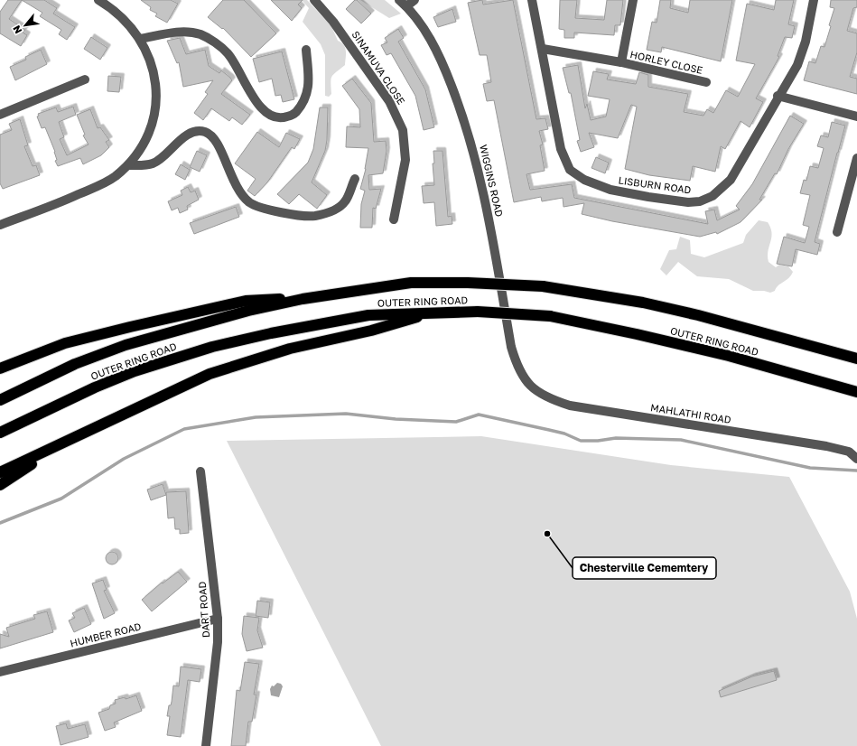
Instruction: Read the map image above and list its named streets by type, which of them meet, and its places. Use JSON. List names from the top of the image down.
{
  "streets": {
    "highway": ["OUTER RING ROAD"],
    "street": [
      "HORLEY CLOSE",
      "SINAMUVA CLOSE",
      "WIGGINS ROAD",
      "LISBURN ROAD",
      "MAHLATHI ROAD",
      "DART ROAD",
      "HUMBER ROAD"
    ]
  },
  "crossings": [
    ["HORLEY CLOSE", "LISBURN ROAD"],
    ["WIGGINS ROAD", "MAHLATHI ROAD"],
    ["DART ROAD", "HUMBER ROAD"]
  ],
  "places": ["Chesterville Cememtery"],
  "north": "bottom left"
}
